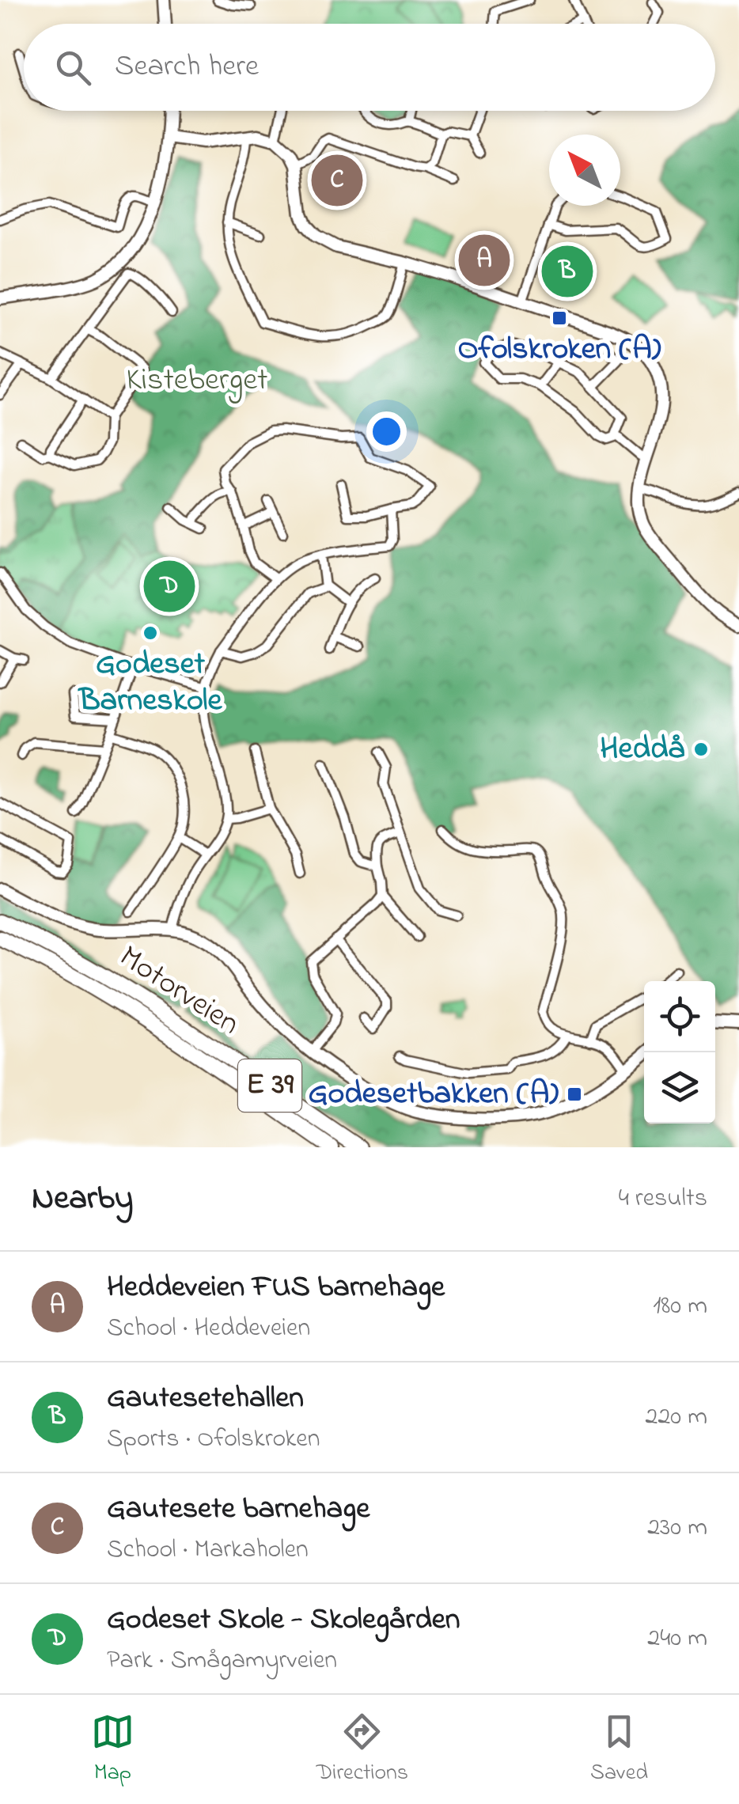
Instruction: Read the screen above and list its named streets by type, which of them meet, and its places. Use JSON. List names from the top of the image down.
{
  "streets": {
    "highway": ["Motorveien", "E 39"]
  },
  "parks": ["Kisteberget"],
  "places": {
    "transit": ["Ofolskroken (A)", "Godesetbakken (A)"],
    "other": ["Godeset Barneskole", "Heddå"]
  },
  "north": "top left",
  "page": {
    "search": "Search here",
    "pins": [
      "C",
      "A",
      "B",
      "D"
    ],
    "heading": ["Nearby", "4 results"],
    "list": [
      {
        "mark": "A",
        "name": "Heddeveien FUS barnehage",
        "note": "School · Heddeveien",
        "value": "180 m"
      },
      {
        "mark": "B",
        "name": "Gautesetehallen",
        "note": "Sports · Ofolskroken",
        "value": "220 m"
      },
      {
        "mark": "C",
        "name": "Gautesete barnehage",
        "note": "School · Markaholen",
        "value": "230 m"
      },
      {
        "mark": "D",
        "name": "Godeset Skole - Skolegården",
        "note": "Park · Smågamyrveien",
        "value": "240 m"
      }
    ],
    "nav": ["Map", "Directions", "Saved"]
  }
}
